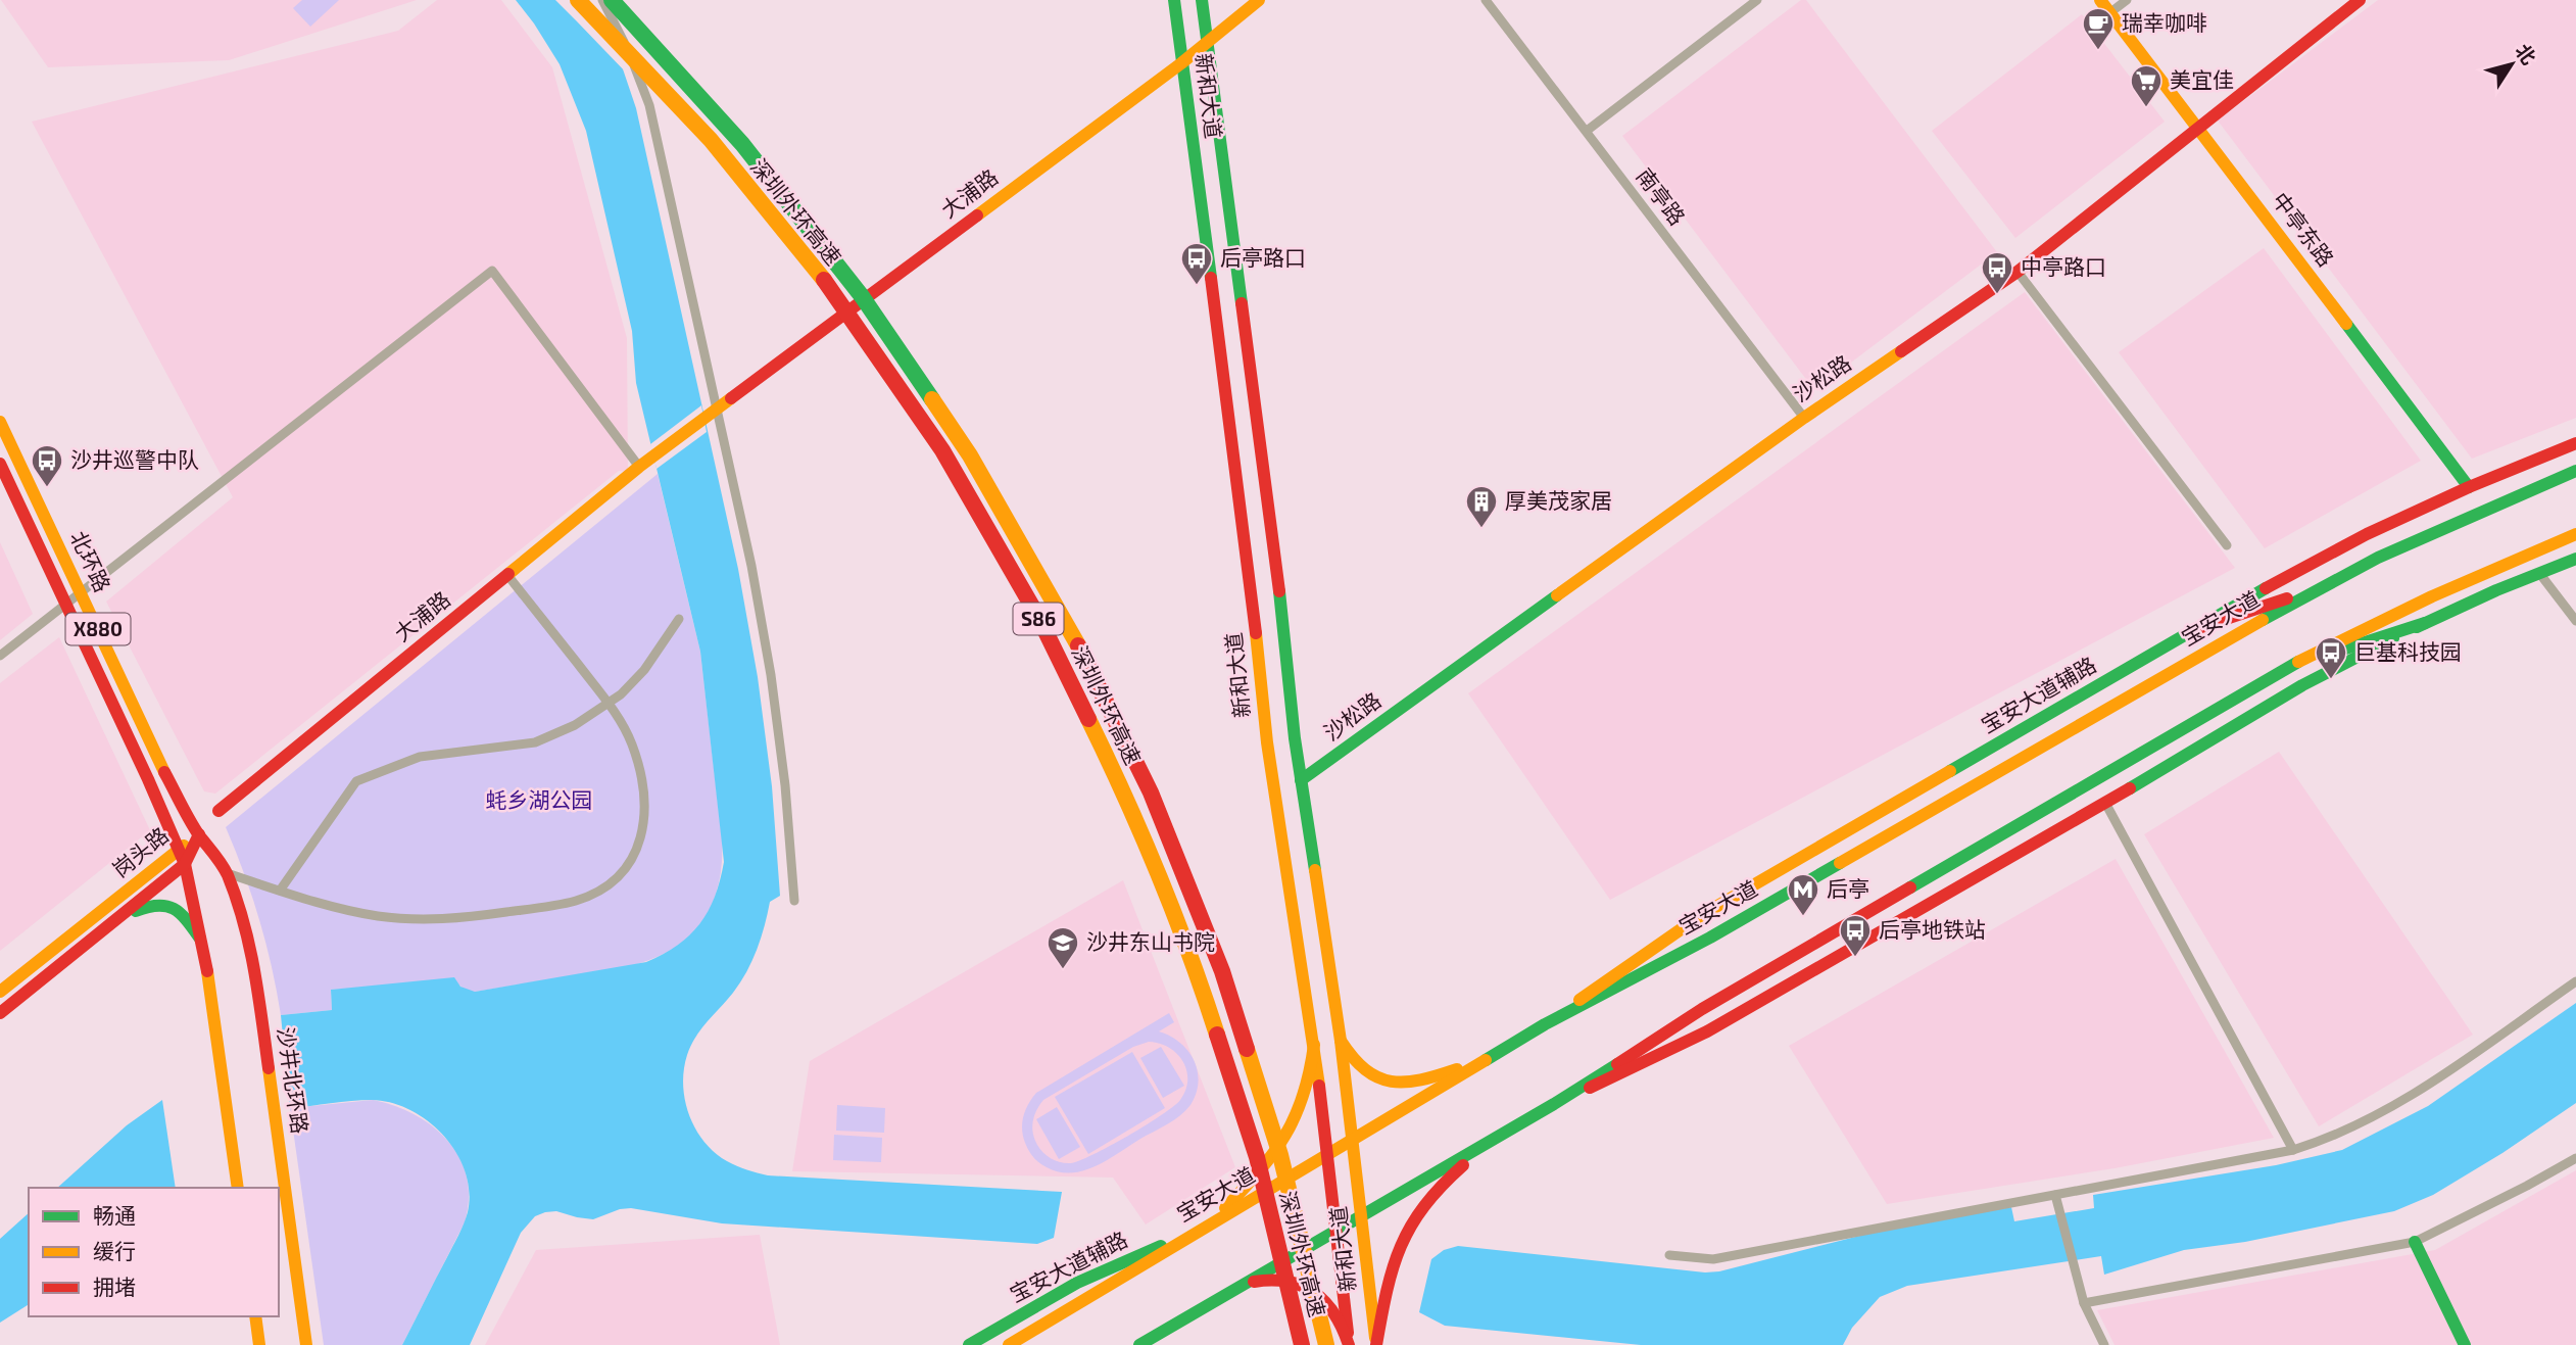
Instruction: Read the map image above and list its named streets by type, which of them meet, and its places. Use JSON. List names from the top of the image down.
{
  "streets": {
    "main road": [
      "新和大道",
      "大浦路",
      "深圳外环高速",
      "中亭东路",
      "沙松路",
      "北环路",
      "S86",
      "宝安大道",
      "X880",
      "宝安大道辅路",
      "岗头路",
      "沙井北环路"
    ],
    "street": ["南亭路"]
  },
  "crossings": [
    ["新和大道", "大浦路"],
    ["新和大道", "沙松路"],
    ["新和大道", "宝安大道"],
    ["南亭路", "沙松路"],
    ["中亭东路", "沙松路"],
    ["中亭东路", "宝安大道辅路"],
    ["北环路", "X880"],
    ["北环路", "岗头路"],
    ["北环路", "沙井北环路"],
    ["宝安大道", "宝安大道辅路"],
    ["X880", "岗头路"],
    ["岗头路", "沙井北环路"]
  ],
  "parks": ["蚝乡湖公园"],
  "places": {
    "cafe": ["瑞幸咖啡"],
    "supermarket": ["美宜佳"],
    "bus stop": [
      "后亭路口",
      "中亭路口",
      "沙井巡警中队",
      "巨基科技园",
      "后亭地铁站"
    ],
    "building": ["厚美茂家居"],
    "metro station": ["后亭"],
    "school or university": ["沙井东山书院"]
  },
  "legend": ["畅通", "缓行", "拥堵"],
  "north": "top right"
}
